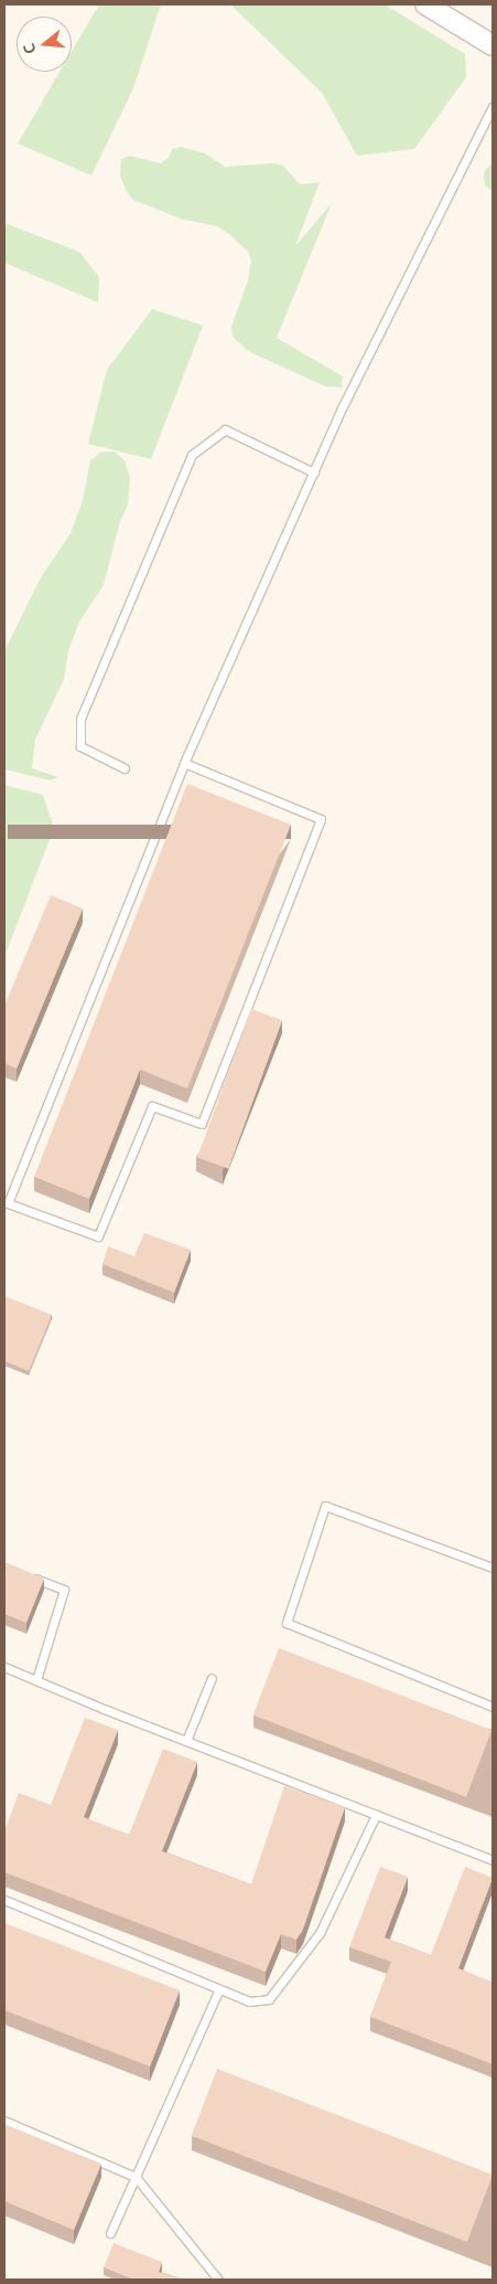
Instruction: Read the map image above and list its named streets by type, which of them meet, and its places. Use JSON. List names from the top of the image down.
{
  "north": "left"
}
